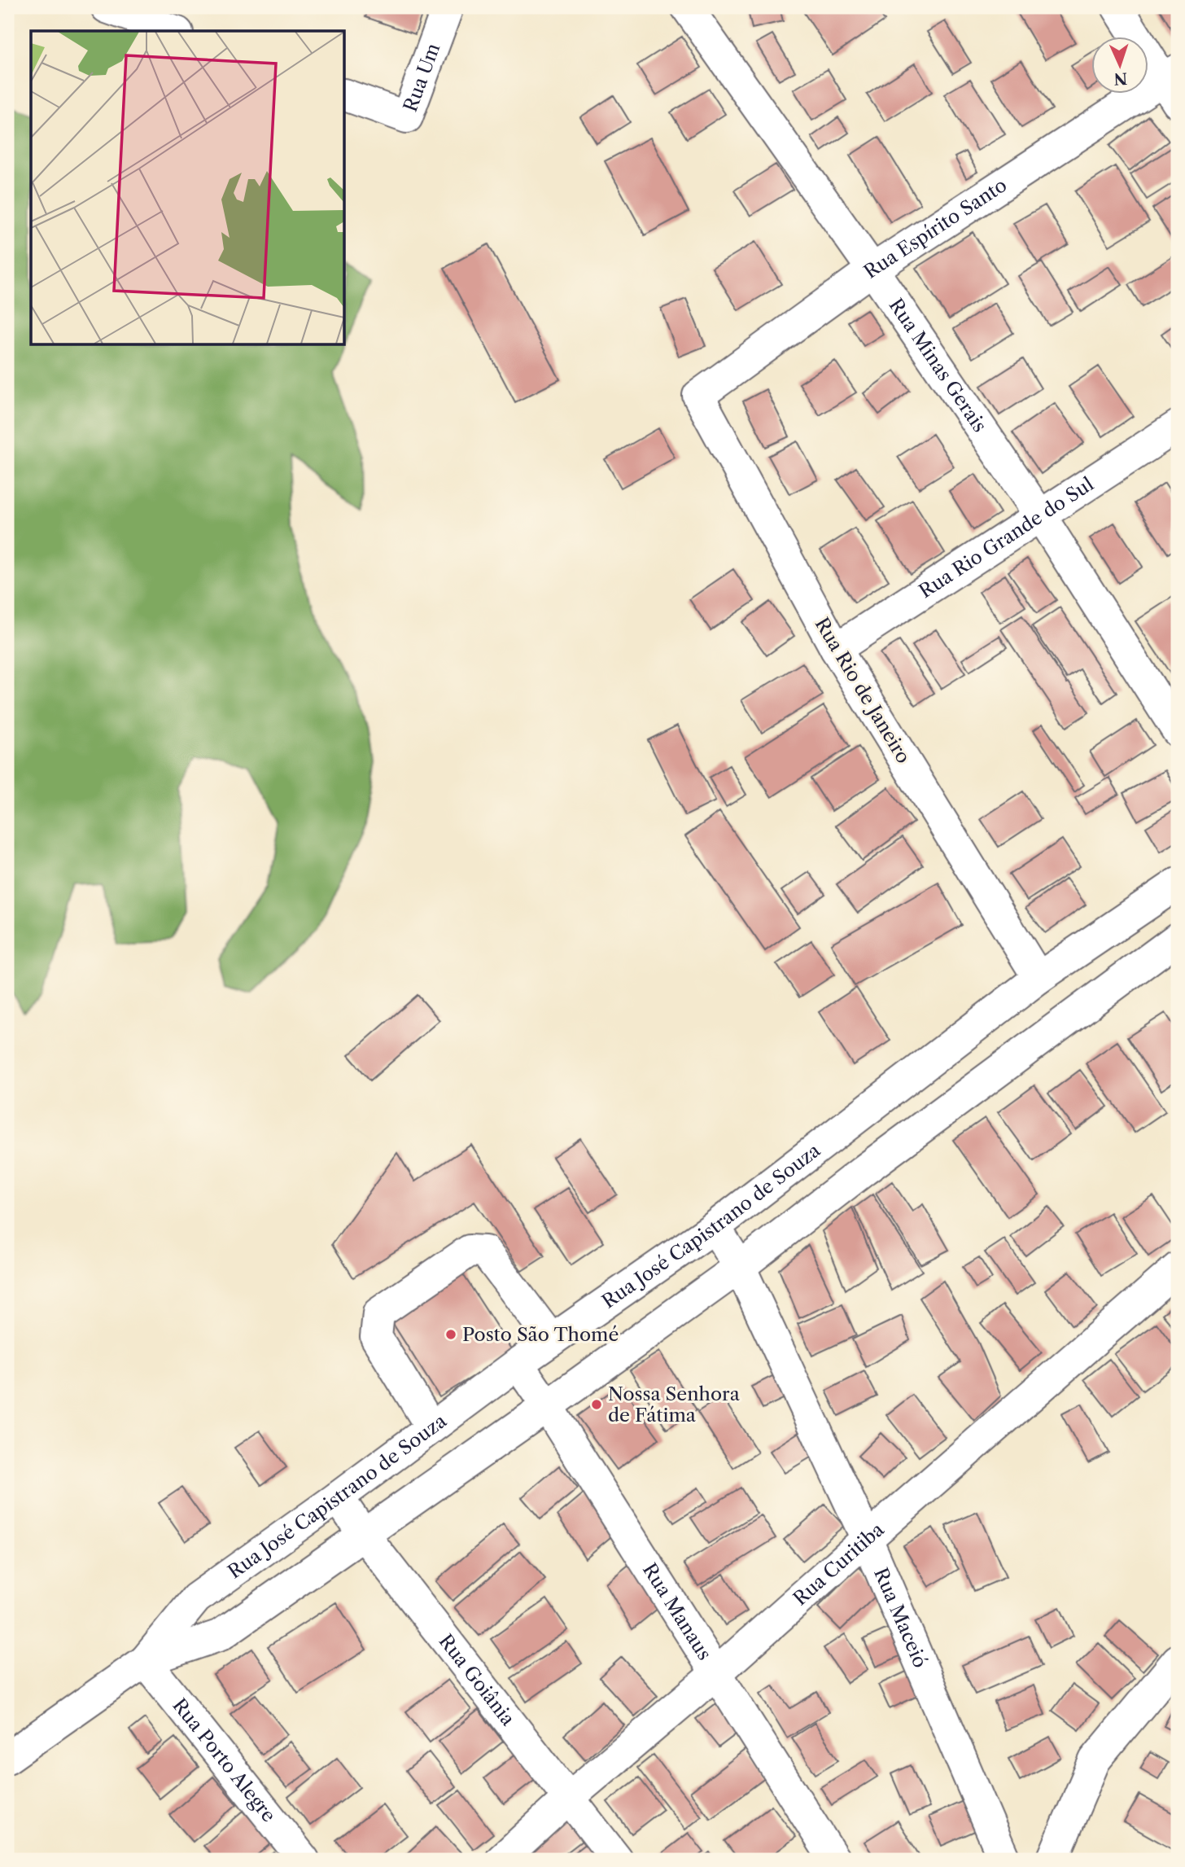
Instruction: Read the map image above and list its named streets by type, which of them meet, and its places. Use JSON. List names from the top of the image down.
{
  "streets": {
    "street": [
      "Rua Um",
      "Rua Espírito Santo",
      "Rua Minas Gerais",
      "Rua Rio Grande do Sul",
      "Rua Rio de Janeiro",
      "Rua José Capistrano de Souza",
      "Rua Curitiba",
      "Rua Manaus",
      "Rua Maceió",
      "Rua Goiânia",
      "Rua Porto Alegre"
    ]
  },
  "crossings": [
    ["Rua Espírito Santo", "Rua Minas Gerais"],
    ["Rua Espírito Santo", "Rua Rio de Janeiro"],
    ["Rua Minas Gerais", "Rua Rio Grande do Sul"],
    ["Rua Rio Grande do Sul", "Rua Rio de Janeiro"],
    ["Rua Rio de Janeiro", "Rua José Capistrano de Souza"],
    ["Rua José Capistrano de Souza", "Rua Manaus"],
    ["Rua José Capistrano de Souza", "Rua Maceió"],
    ["Rua José Capistrano de Souza", "Rua Goiânia"],
    ["Rua José Capistrano de Souza", "Rua Porto Alegre"],
    ["Rua Curitiba", "Rua Manaus"],
    ["Rua Curitiba", "Rua Maceió"],
    ["Rua Curitiba", "Rua Goiânia"]
  ],
  "places": ["Posto São Thomé", "Nossa Senhora de Fátima"],
  "north": "bottom"
}
